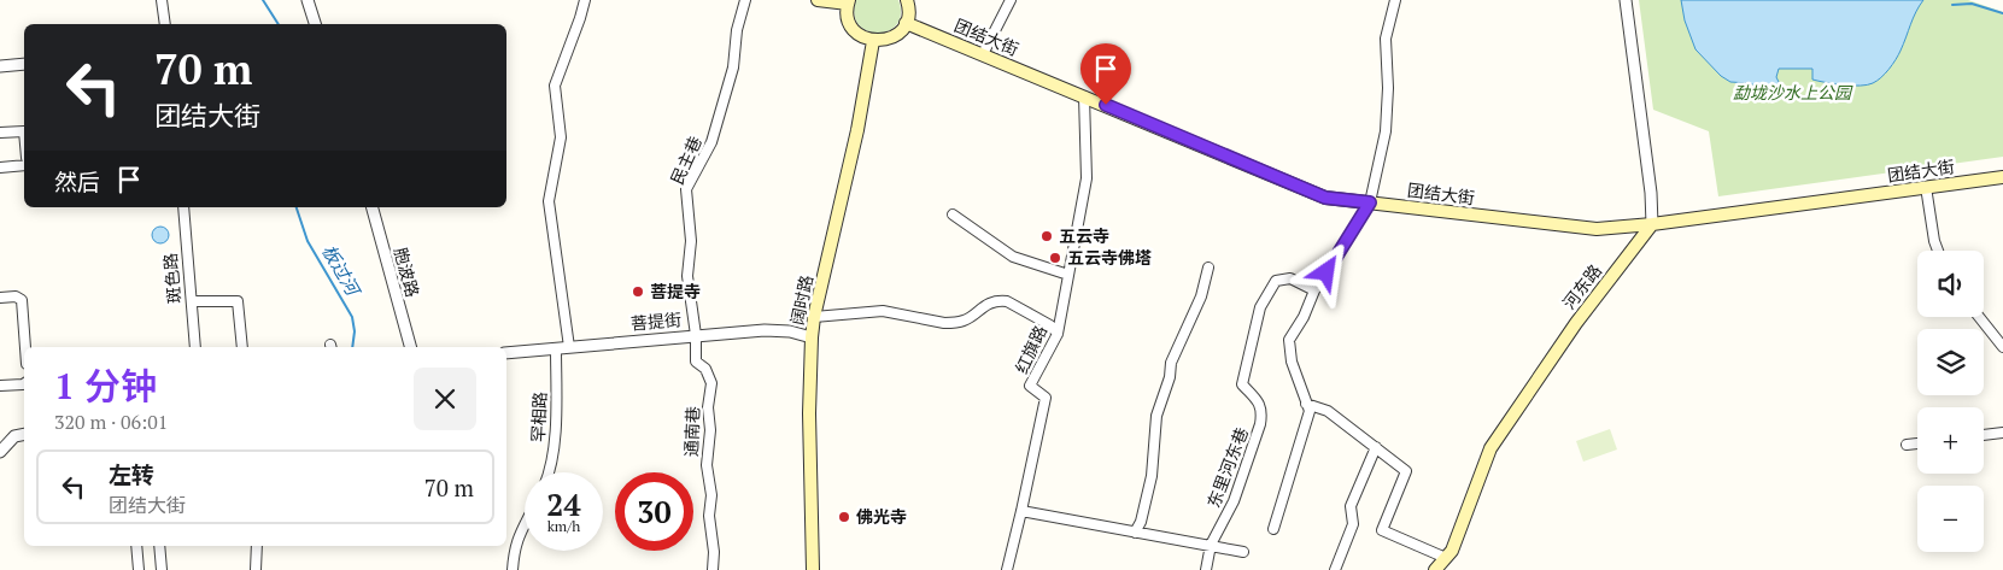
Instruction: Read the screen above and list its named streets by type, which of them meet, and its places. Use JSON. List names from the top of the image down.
{
  "streets": {
    "main road": ["团结大街", "河东路", "阔时路"],
    "street": [
      "民主巷",
      "胞波路",
      "斑色路",
      "菩提街",
      "红旗路",
      "罕相路",
      "通南巷",
      "东里河东巷"
    ]
  },
  "crossings": [
    ["团结大街", "河东路"],
    ["团结大街", "红旗路"],
    ["民主巷", "菩提街"],
    ["民主巷", "通南巷"],
    ["阔时路", "菩提街"],
    ["菩提街", "罕相路"],
    ["菩提街", "通南巷"]
  ],
  "water": ["板过河"],
  "parks": ["勐垅沙水上公园"],
  "places": [
    "五云寺",
    "五云寺佛塔",
    "菩提寺",
    "佛光寺"
  ],
  "page": {
    "turn": ["70 m", "团结大街"],
    "then": "然后",
    "map_buttons": ["+", "−"],
    "heading": ["1 分钟", "320 m · 06:01"],
    "list": [
      {
        "name": "左转",
        "note": "团结大街",
        "value": "70 m"
      }
    ],
    "speed": "24 km/h",
    "limit": "30"
  }
}
